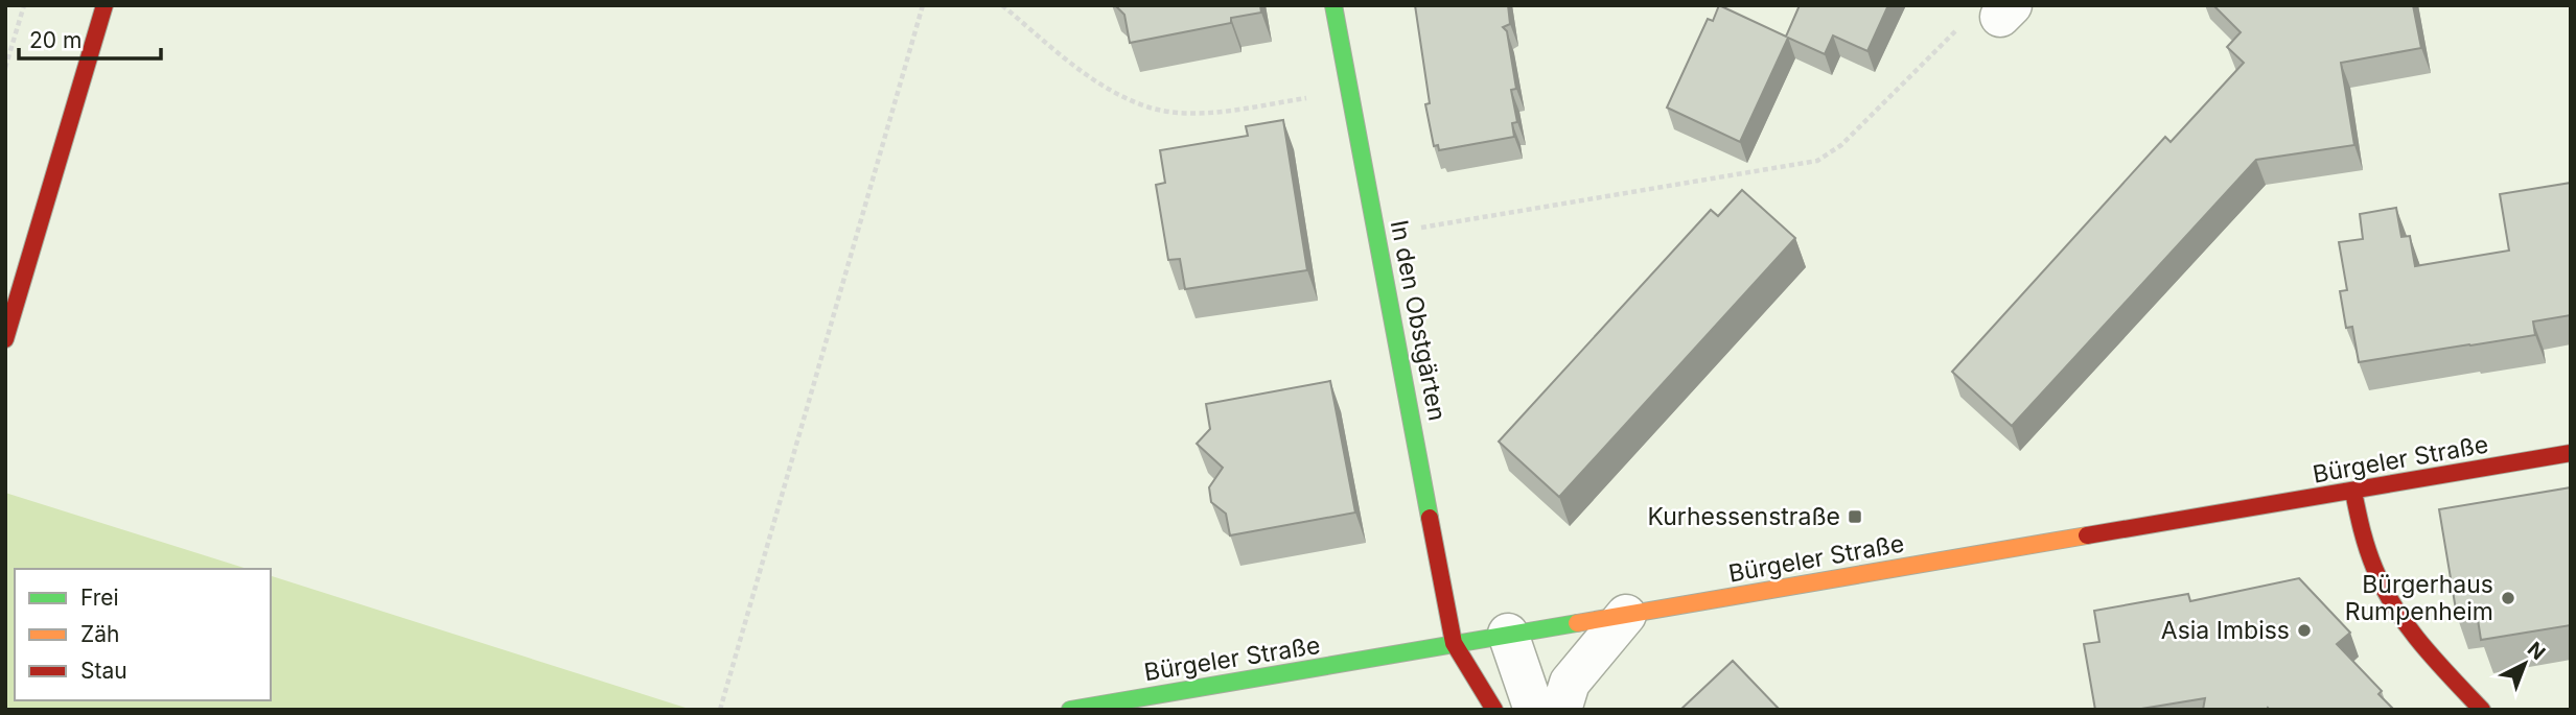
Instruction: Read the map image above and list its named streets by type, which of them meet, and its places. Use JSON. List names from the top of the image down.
{
  "streets": {
    "street": ["In den Obstgärten", "Bürgeler Straße"]
  },
  "crossings": [
    ["In den Obstgärten", "Bürgeler Straße"]
  ],
  "places": {
    "transit": ["Kurhessenstraße"],
    "other": ["Bürgerhaus Rumpenheim", "Asia Imbiss"]
  },
  "legend": ["Frei", "Zäh", "Stau"],
  "scale_bar": "20 m",
  "north": "top right"
}
